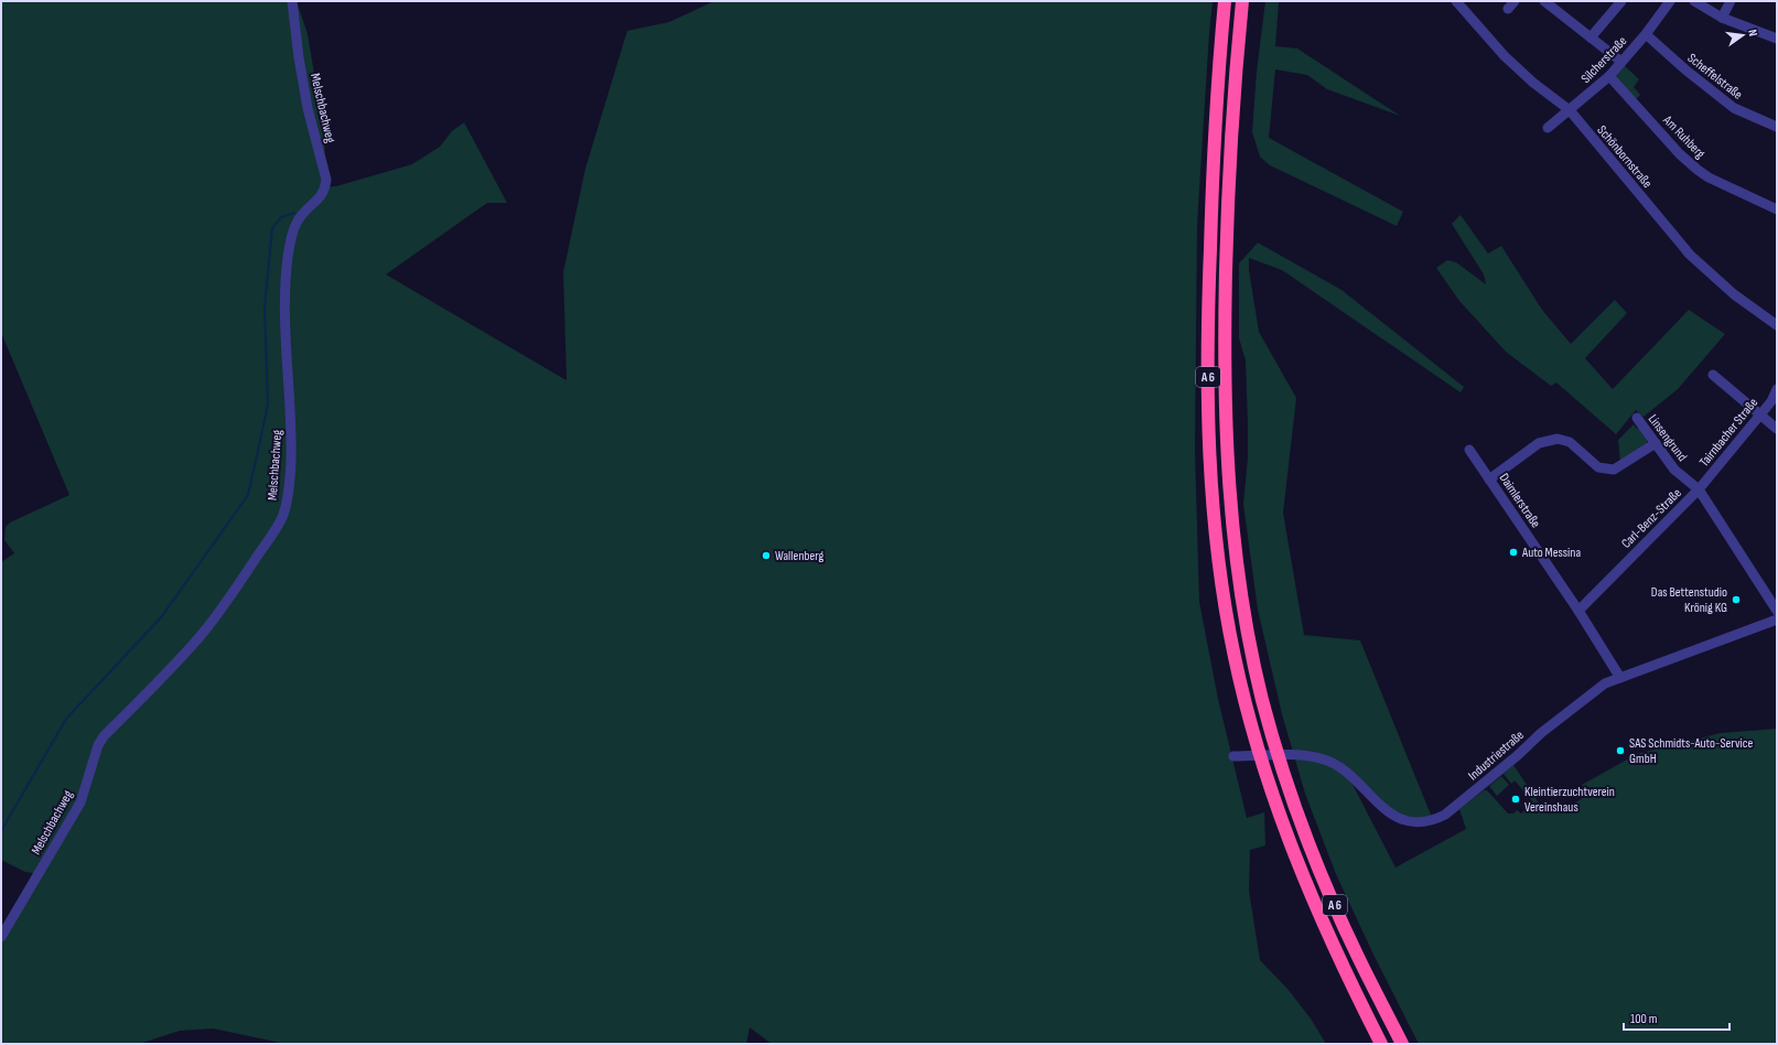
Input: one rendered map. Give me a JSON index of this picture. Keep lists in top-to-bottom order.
{
  "streets": {
    "highway": ["A 6"],
    "street": [
      "Silcherstraße",
      "Scheffelstraße",
      "Melschbachweg",
      "Am Ruhberg",
      "Schönbornstraße",
      "Tairnbacher Straße",
      "Linsengrund",
      "Daimlerstraße",
      "Carl-Benz-Straße",
      "Industriestraße"
    ]
  },
  "crossings": [
    ["Silcherstraße", "Scheffelstraße"],
    ["Silcherstraße", "Am Ruhberg"],
    ["Silcherstraße", "Schönbornstraße"],
    ["Tairnbacher Straße", "Linsengrund"],
    ["Tairnbacher Straße", "Carl-Benz-Straße"],
    ["Linsengrund", "Carl-Benz-Straße"],
    ["Daimlerstraße", "Carl-Benz-Straße"]
  ],
  "places": [
    "Auto Messina",
    "Wallenberg",
    "Das Bettenstudio Krönig KG",
    "SAS Schmidts-Auto-Service GmbH",
    "Kleintierzuchtverein Vereinshaus"
  ],
  "scale_bar": "100 m",
  "north": "right"
}
